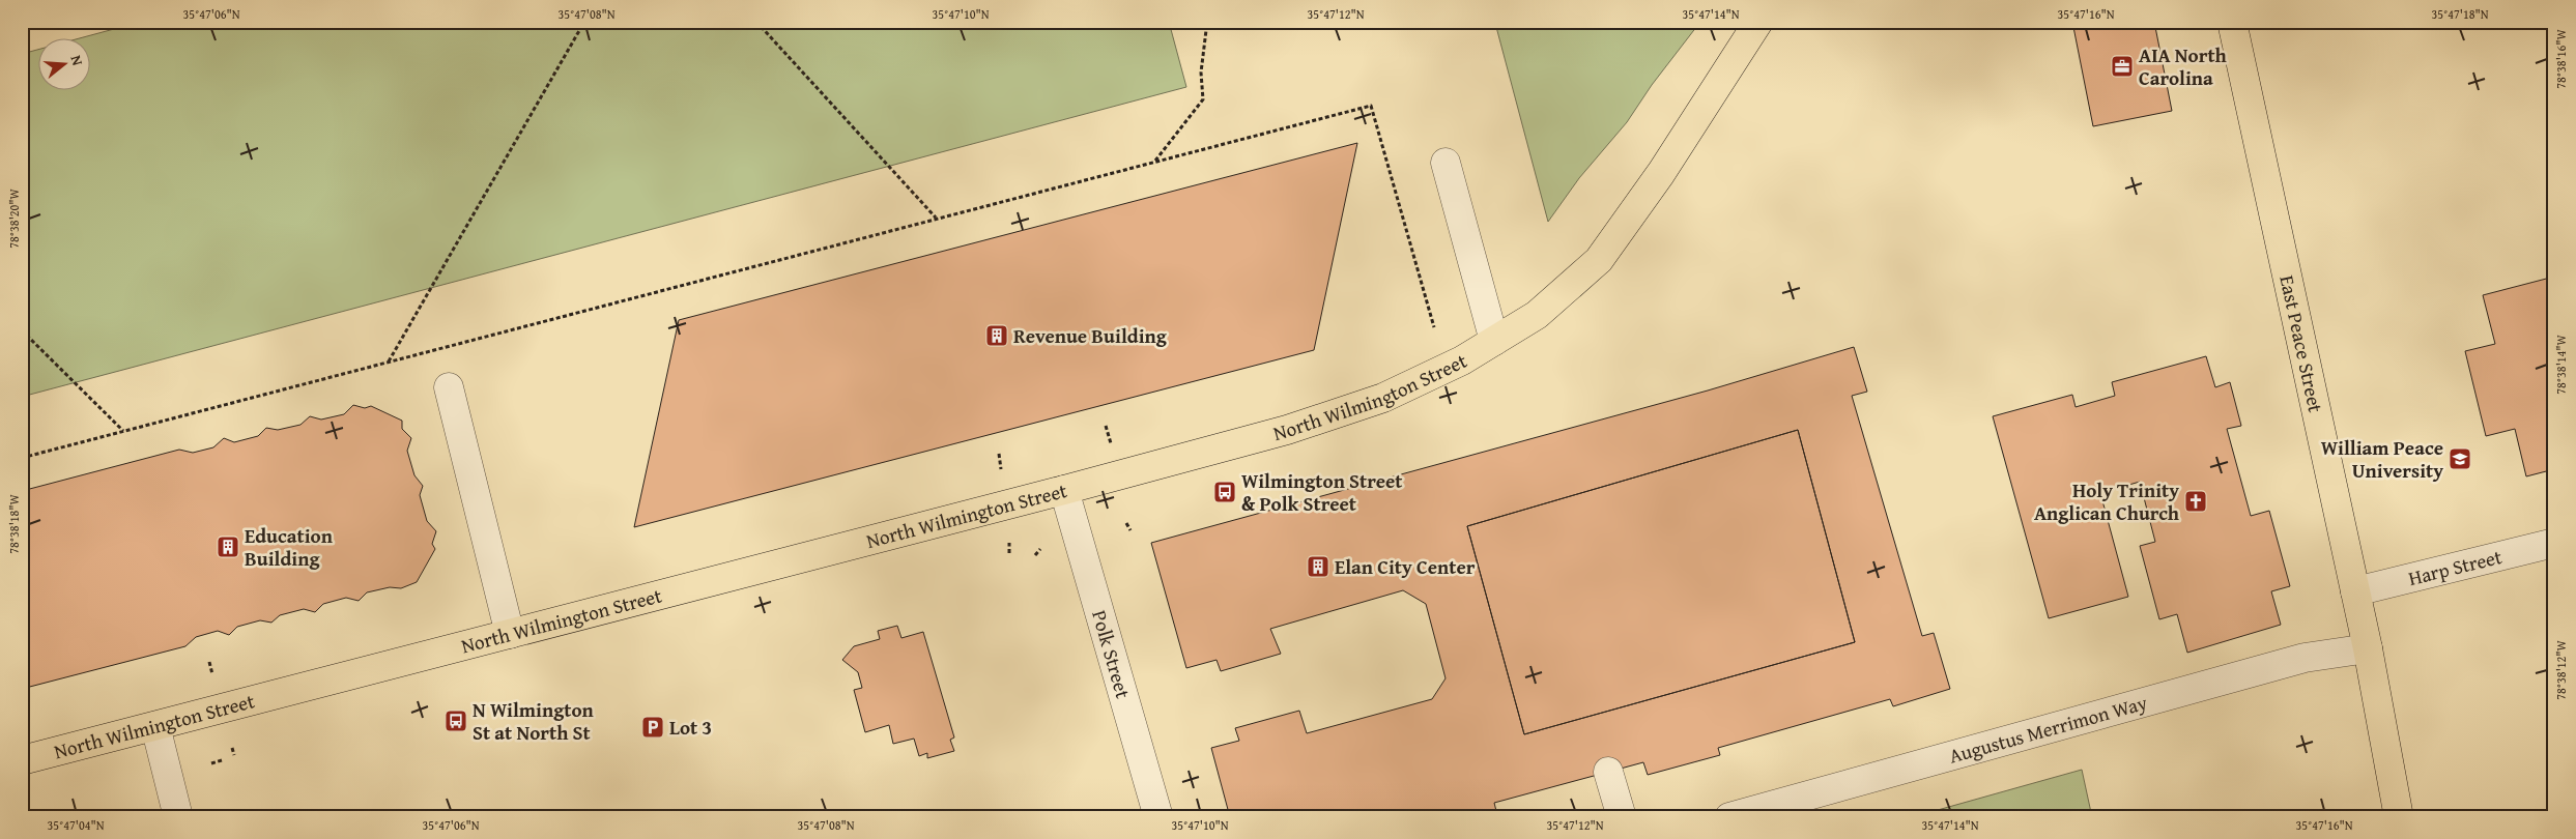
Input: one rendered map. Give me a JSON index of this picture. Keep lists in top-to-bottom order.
{
  "streets": {
    "main road": ["East Peace Street", "North Wilmington Street"],
    "street": ["Harp Street", "Polk Street", "Augustus Merrimon Way"]
  },
  "crossings": [
    ["East Peace Street", "Harp Street"],
    ["East Peace Street", "Augustus Merrimon Way"],
    ["North Wilmington Street", "Polk Street"]
  ],
  "places": {
    "office": ["AIA North Carolina"],
    "building": ["Revenue Building", "Education Building", "Elan City Center"],
    "school or university": ["William Peace University"],
    "bus stop": ["Wilmington Street & Polk Street", "N Wilmington St at North St"],
    "church": ["Holy Trinity Anglican Church"],
    "parking": ["Lot 3"]
  },
  "north": "right",
  "coordinates": [
    "35°47'06\"N",
    "35°47'08\"N",
    "35°47'10\"N",
    "35°47'12\"N",
    "35°47'14\"N",
    "35°47'16\"N",
    "35°47'18\"N",
    "78°38'16\"W",
    "78°38'20\"W",
    "78°38'14\"W",
    "78°38'18\"W",
    "78°38'12\"W",
    "35°47'04\"N"
  ]
}
